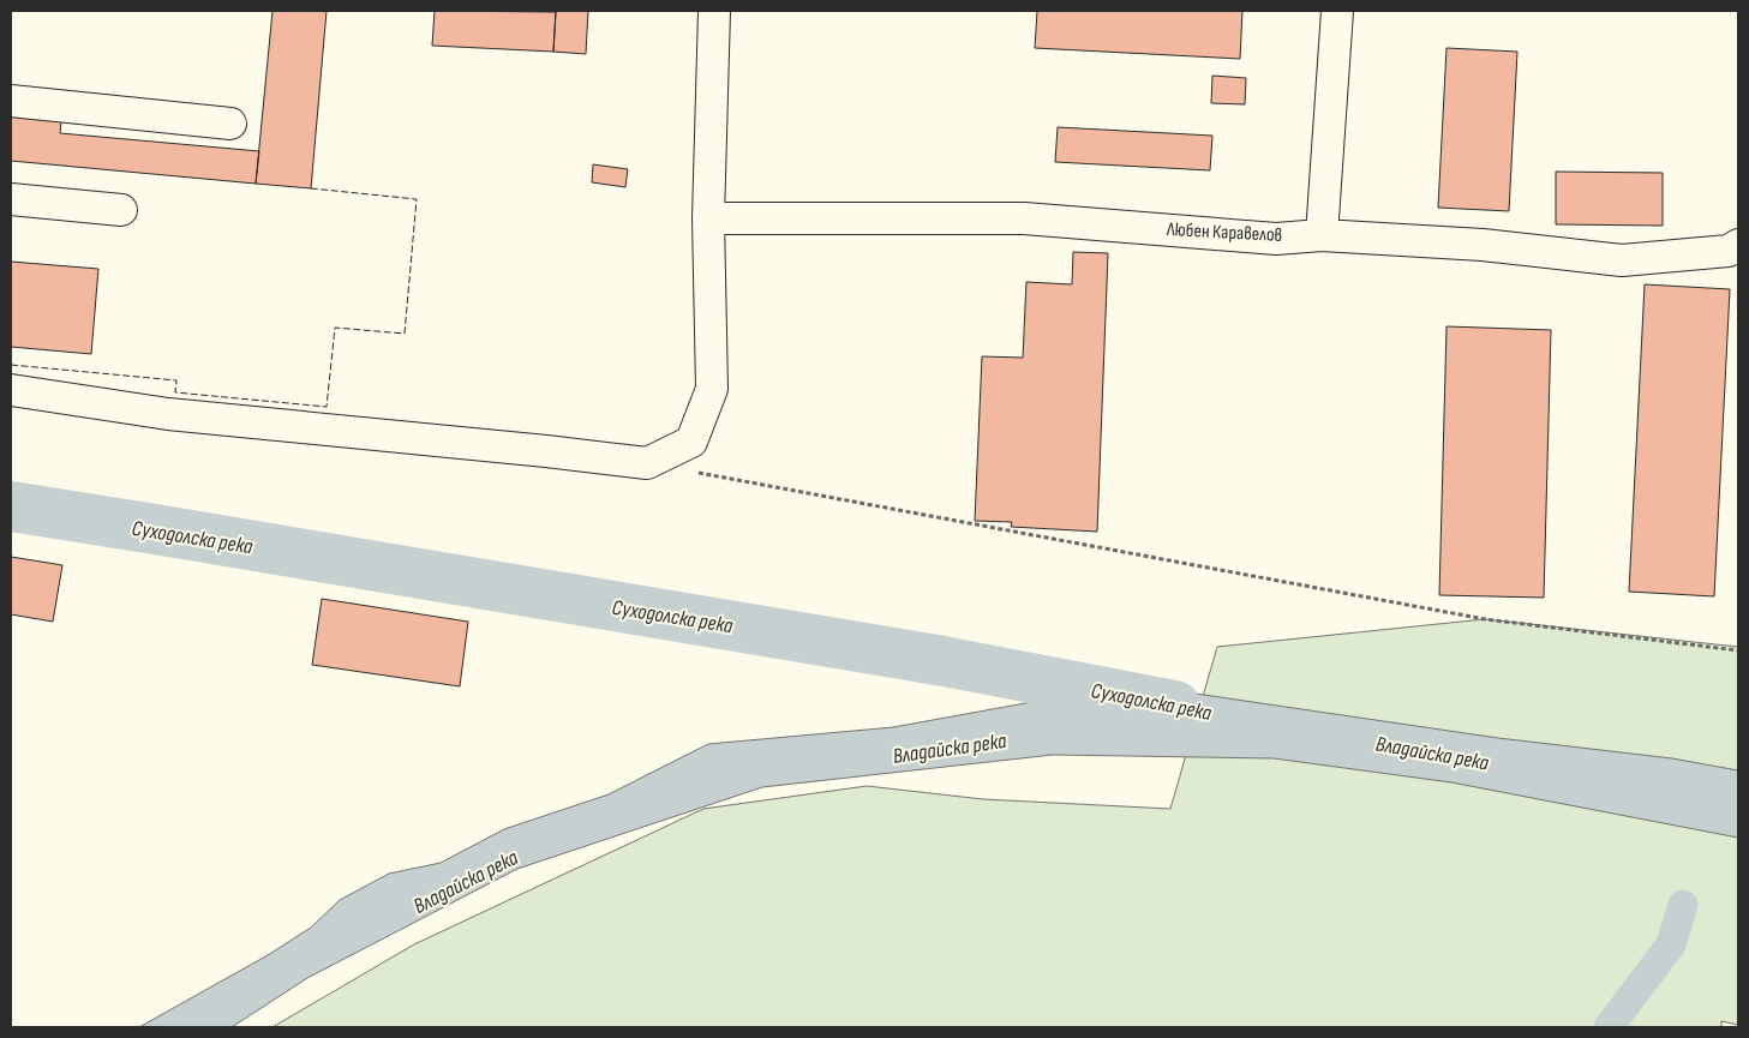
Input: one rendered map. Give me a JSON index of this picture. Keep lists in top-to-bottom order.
{
  "streets": {
    "lane": ["Любен Каравелов"]
  },
  "water": ["Суходолска река", "Владайска река"]
}
